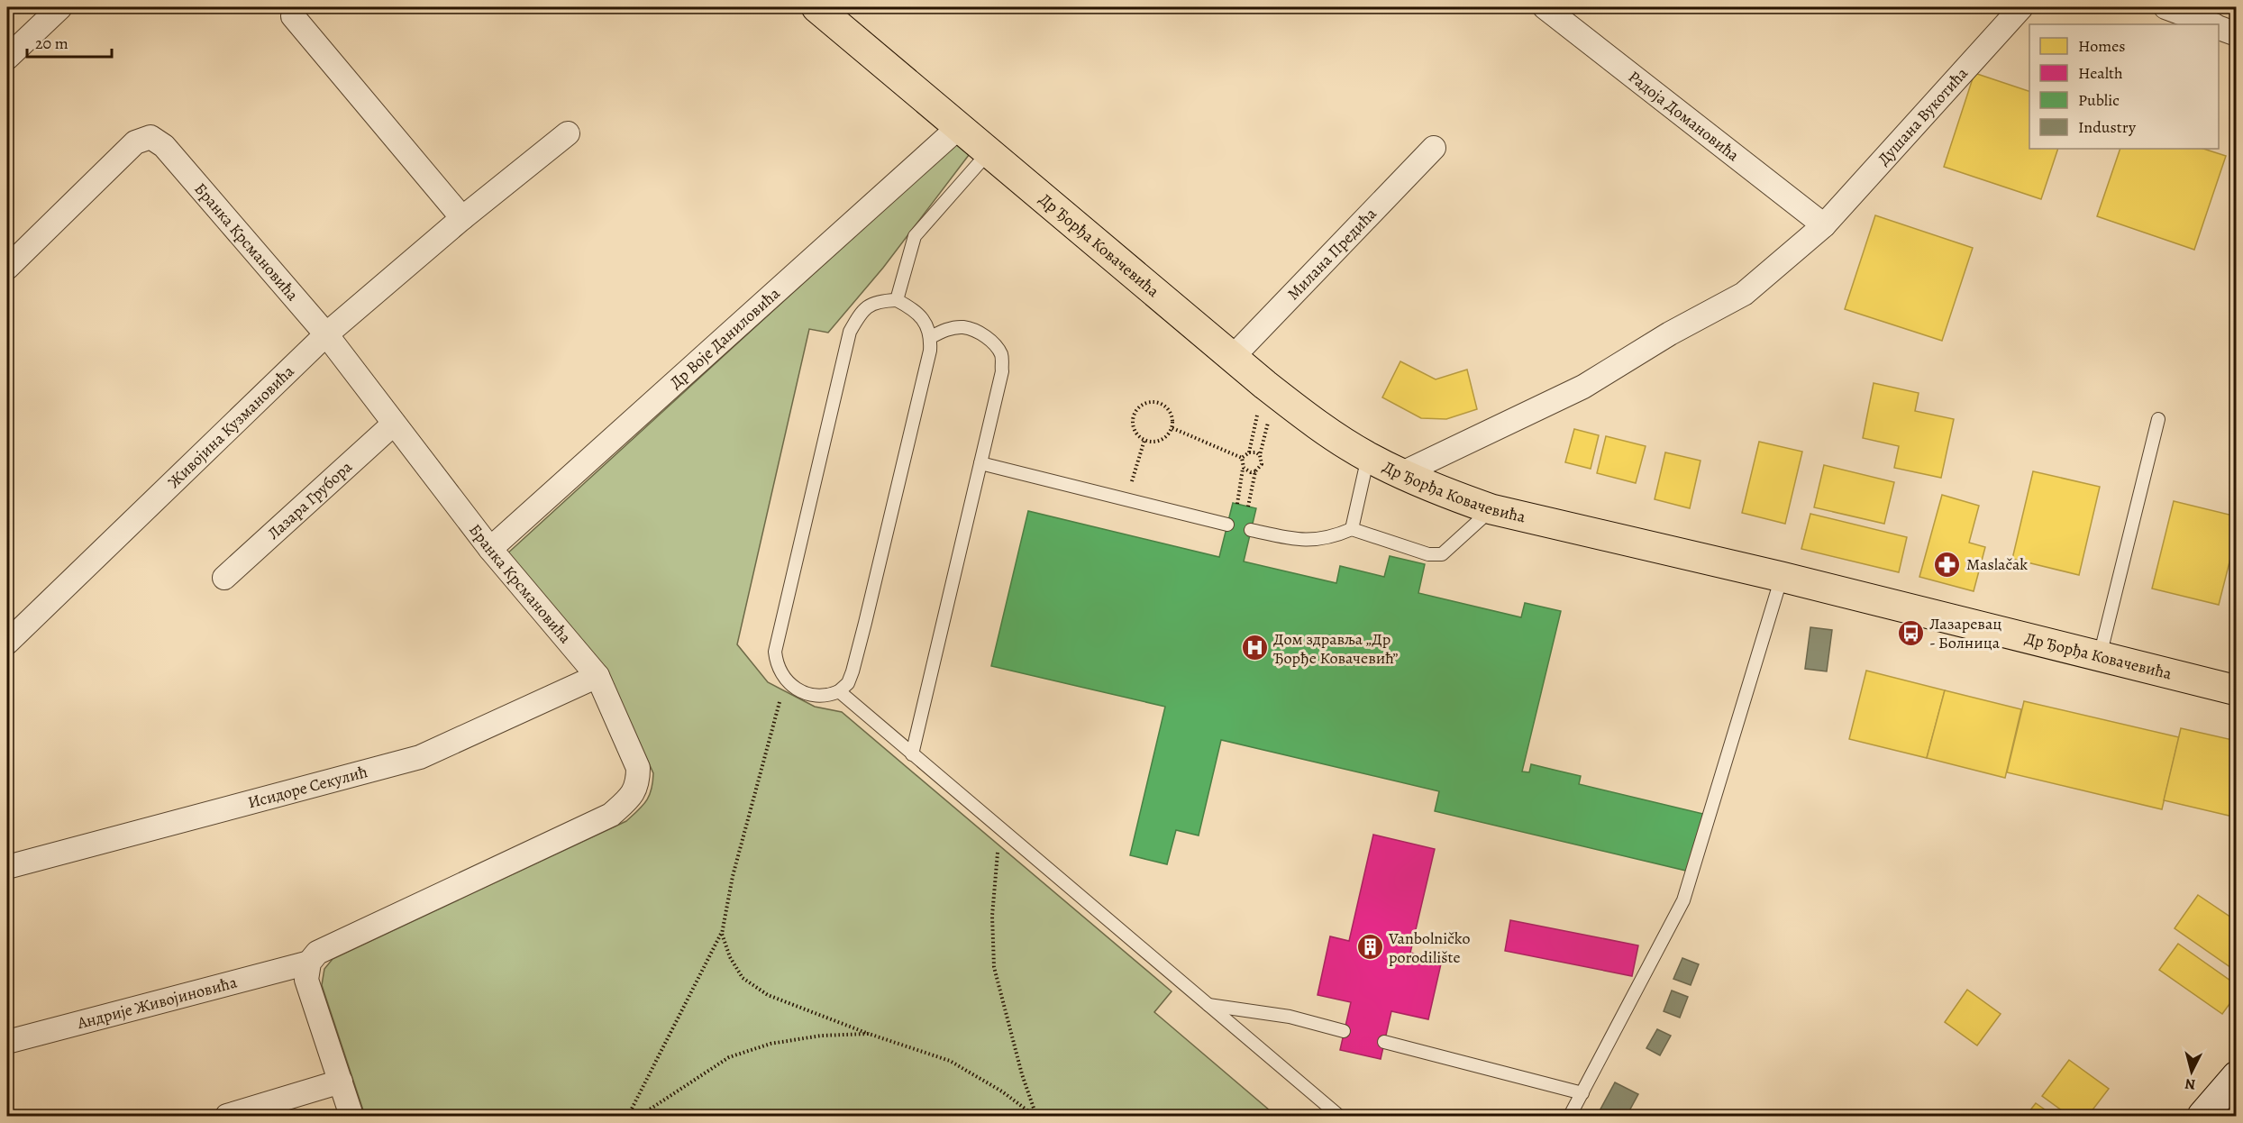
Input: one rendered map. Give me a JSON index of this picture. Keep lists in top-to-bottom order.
{
  "streets": {
    "main road": ["Др Ђорђа Ковачевића"],
    "street": [
      "Радоја Домановића",
      "Душана Вукотића",
      "Бранка Крсмановића",
      "Милана Предића",
      "Др Воје Даниловића",
      "Живојина Кузмановића",
      "Лазара Грубора",
      "Исидоре Секулић",
      "Андрије Живојиновића"
    ]
  },
  "crossings": [
    ["Радоја Домановића", "Душана Вукотића"],
    ["Душана Вукотића", "Др Ђорђа Ковачевића"],
    ["Бранка Крсмановића", "Др Воје Даниловића"],
    ["Бранка Крсмановића", "Живојина Кузмановића"],
    ["Бранка Крсмановића", "Лазара Грубора"],
    ["Бранка Крсмановића", "Исидоре Секулић"],
    ["Бранка Крсмановића", "Андрије Живојиновића"],
    ["Др Ђорђа Ковачевића", "Милана Предића"],
    ["Др Ђорђа Ковачевића", "Др Воје Даниловића"]
  ],
  "places": {
    "pharmacy": ["Maslačak"],
    "bus stop": ["Лазаревац - Болница"],
    "hospital": ["Дом здравља „Др Ђорђе Ковачевић”"],
    "building": ["Vanbolničko porodilište"]
  },
  "legend": [
    "Homes",
    "Health",
    "Public",
    "Industry"
  ],
  "scale_bar": "20 m",
  "north": "bottom"
}
